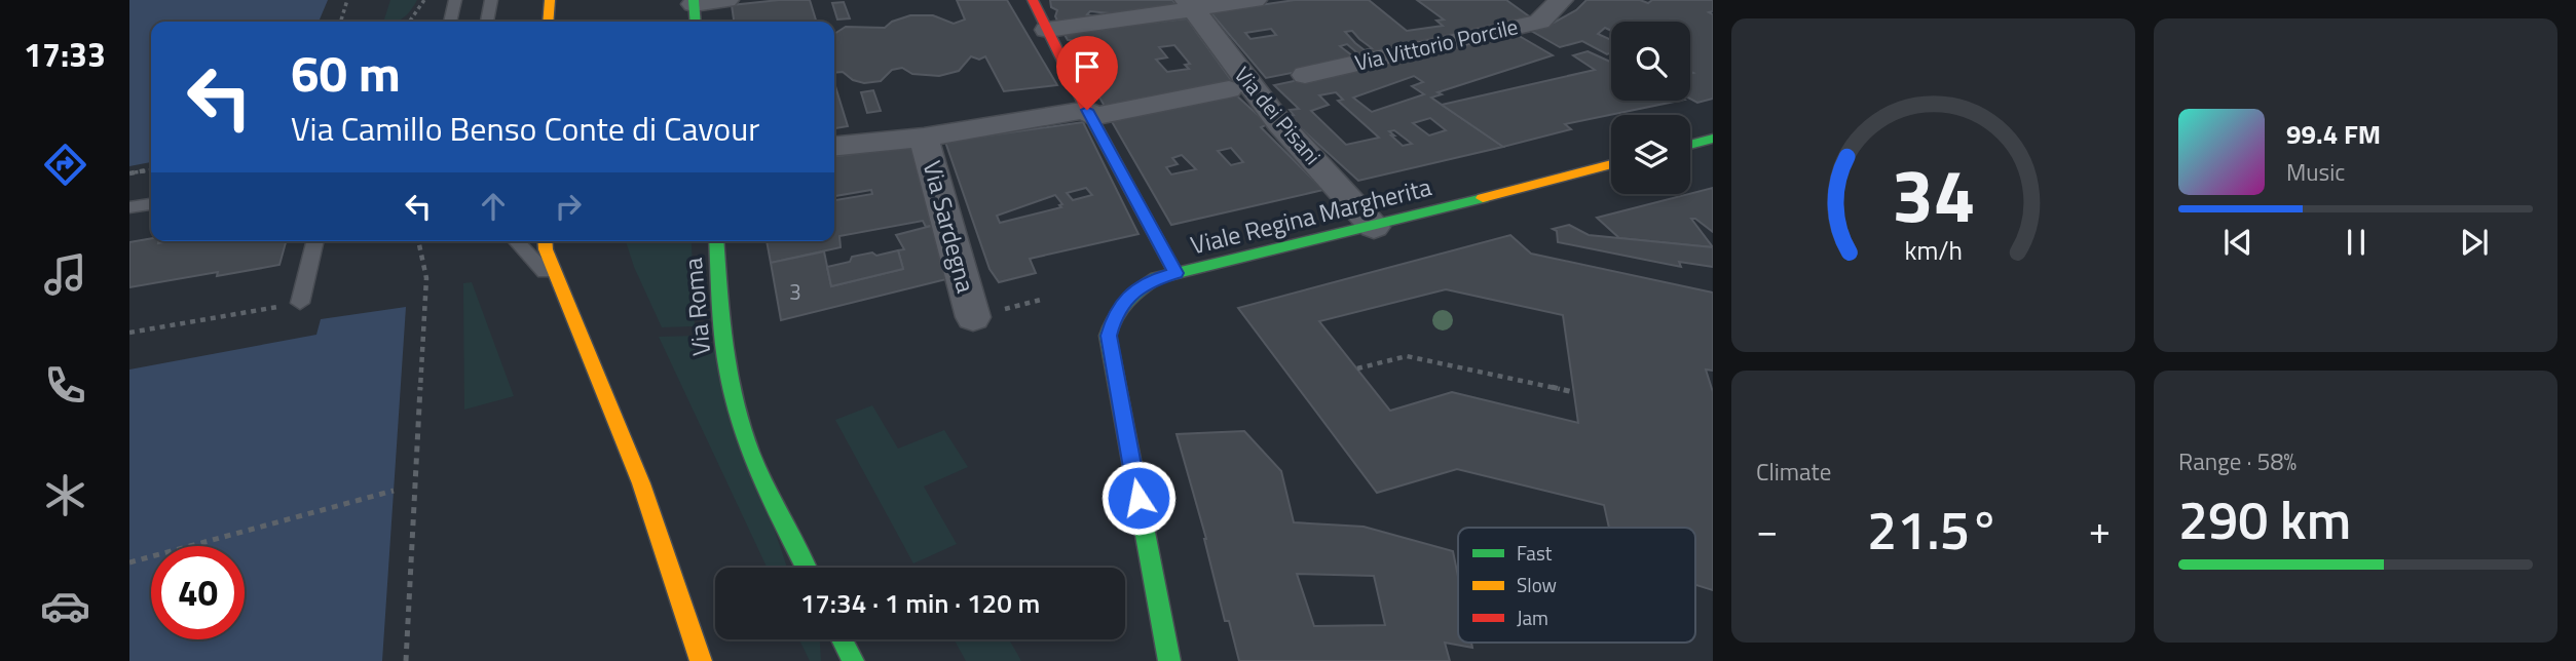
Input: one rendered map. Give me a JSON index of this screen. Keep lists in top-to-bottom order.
{
  "streets": {
    "street": [
      "Via Vittorio Porcile",
      "Via dei Pisani",
      "Viale Regina Margherita",
      "Via Sardegna",
      "Via Roma"
    ]
  },
  "crossings": [
    ["Via dei Pisani", "Viale Regina Margherita"]
  ],
  "house_numbers": ["3"],
  "legend": ["Fast", "Slow", "Jam"],
  "page": {
    "tabs": "17:33",
    "turn": ["60 m", "Via Camillo Benso Conte di Cavour"],
    "song": ["99.4 FM", "Music"],
    "tile": [
      "Climate",
      ["Range · 58%", "290 km"]
    ],
    "heat": ["−", "21.5°", "+"],
    "limit": "40",
    "trip": "17:34 · 1 min · 120 m",
    "gauge": ["34", "km/h"]
  }
}
